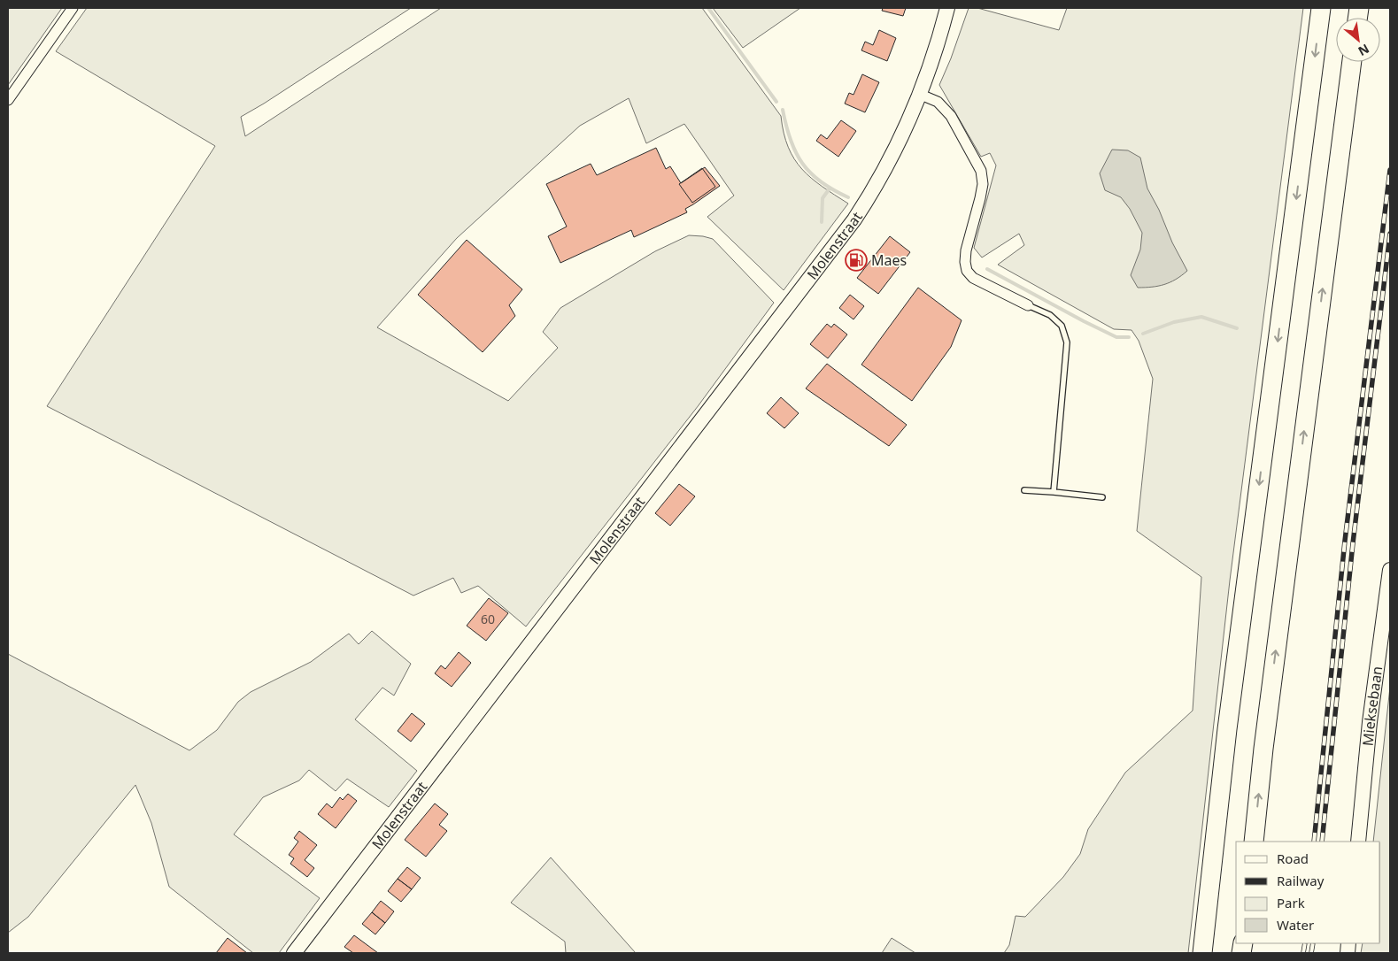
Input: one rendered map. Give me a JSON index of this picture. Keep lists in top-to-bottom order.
{
  "streets": {
    "main road": ["Molenstraat", "Mieksebaan"]
  },
  "places": {
    "fuel station": ["Maes"]
  },
  "house_numbers": ["60"],
  "legend": [
    "Road",
    "Railway",
    "Park",
    "Water"
  ],
  "north": "bottom right"
}
